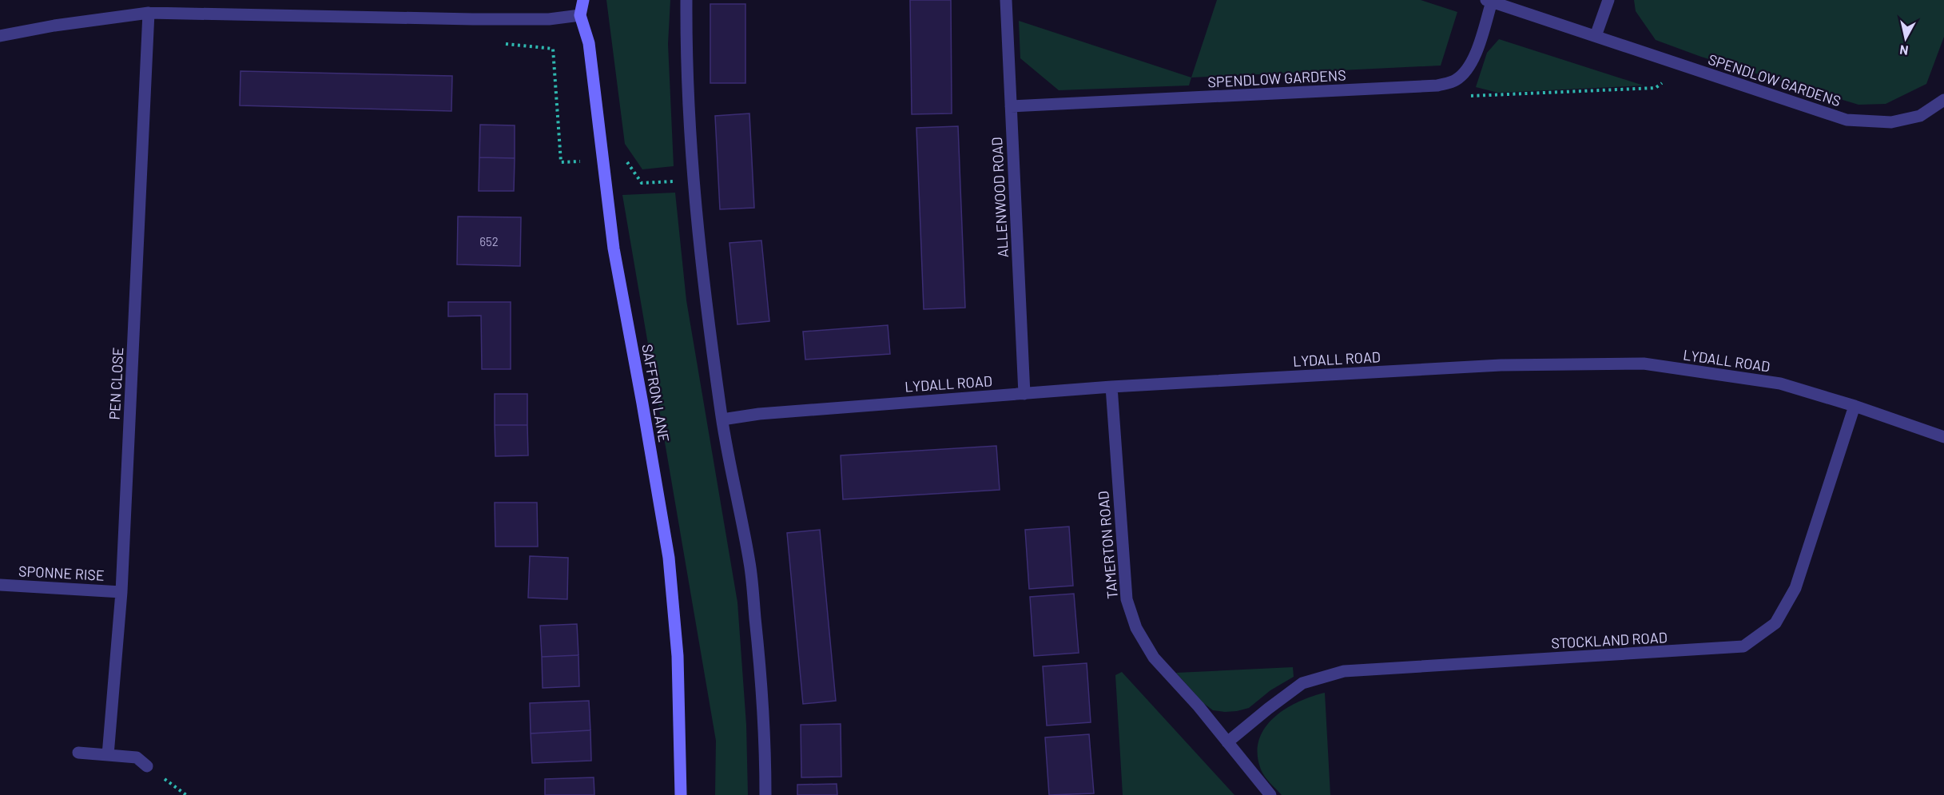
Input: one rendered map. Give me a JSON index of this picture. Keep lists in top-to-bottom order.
{
  "streets": {
    "main road": ["SAFFRON LANE"],
    "street": [
      "SPENDLOW GARDENS",
      "ALLENWOOD ROAD",
      "LYDALL ROAD",
      "PEN CLOSE",
      "TAMERTON ROAD",
      "SPONNE RISE",
      "STOCKLAND ROAD"
    ]
  },
  "crossings": [
    ["SPENDLOW GARDENS", "ALLENWOOD ROAD"],
    ["ALLENWOOD ROAD", "LYDALL ROAD"],
    ["LYDALL ROAD", "TAMERTON ROAD"],
    ["LYDALL ROAD", "STOCKLAND ROAD"],
    ["PEN CLOSE", "SPONNE RISE"],
    ["TAMERTON ROAD", "STOCKLAND ROAD"]
  ],
  "house_numbers": ["652"],
  "north": "bottom"
}
